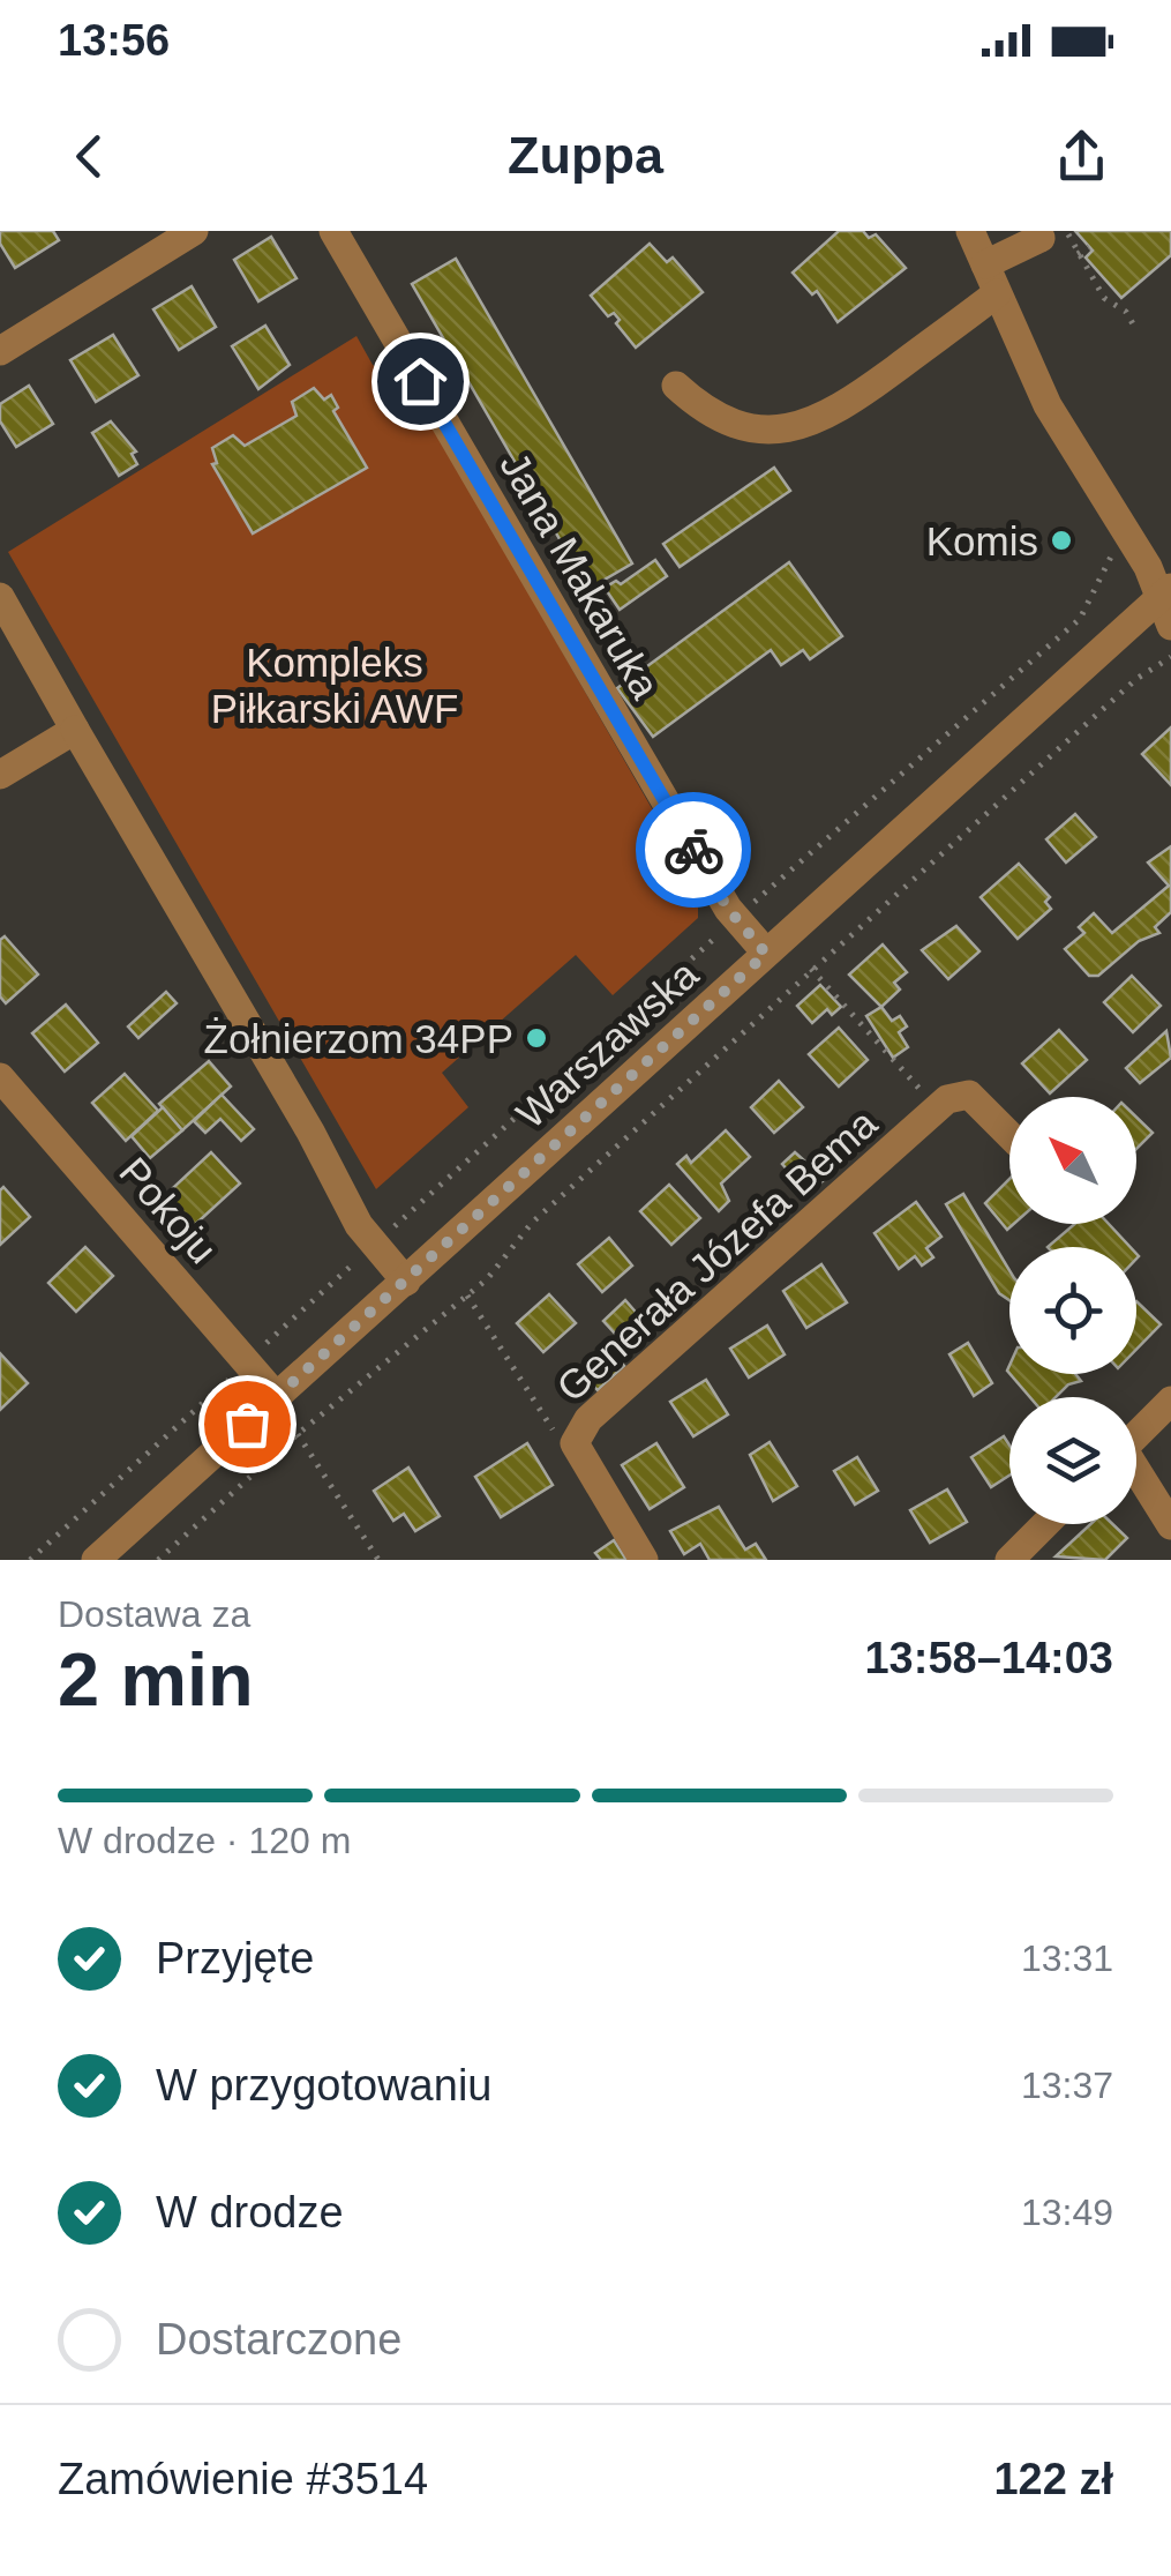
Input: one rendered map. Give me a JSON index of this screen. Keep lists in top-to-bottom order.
{
  "streets": {
    "street": [
      "Jana Makaruka",
      "Warszawska",
      "Pokoju",
      "Generała Józefa Bema"
    ]
  },
  "crossings": [
    ["Jana Makaruka", "Warszawska"],
    ["Warszawska", "Pokoju"]
  ],
  "parks": ["Kompleks Piłkarski AWF"],
  "places": ["Komis", "Żołnierzom 34PP"],
  "north": "top left",
  "page": {
    "status": "13:56",
    "header": "Zuppa",
    "heading": ["2 min", "Dostawa za", "13:58–14:03"],
    "panel": ["Zamówienie #3514", "122 zł"],
    "bar": "W drodze · 120 m",
    "list": [
      ["Przyjęte", "13:31"],
      ["W przygotowaniu", "13:37"],
      ["W drodze", "13:49"],
      "Dostarczone"
    ]
  }
}
